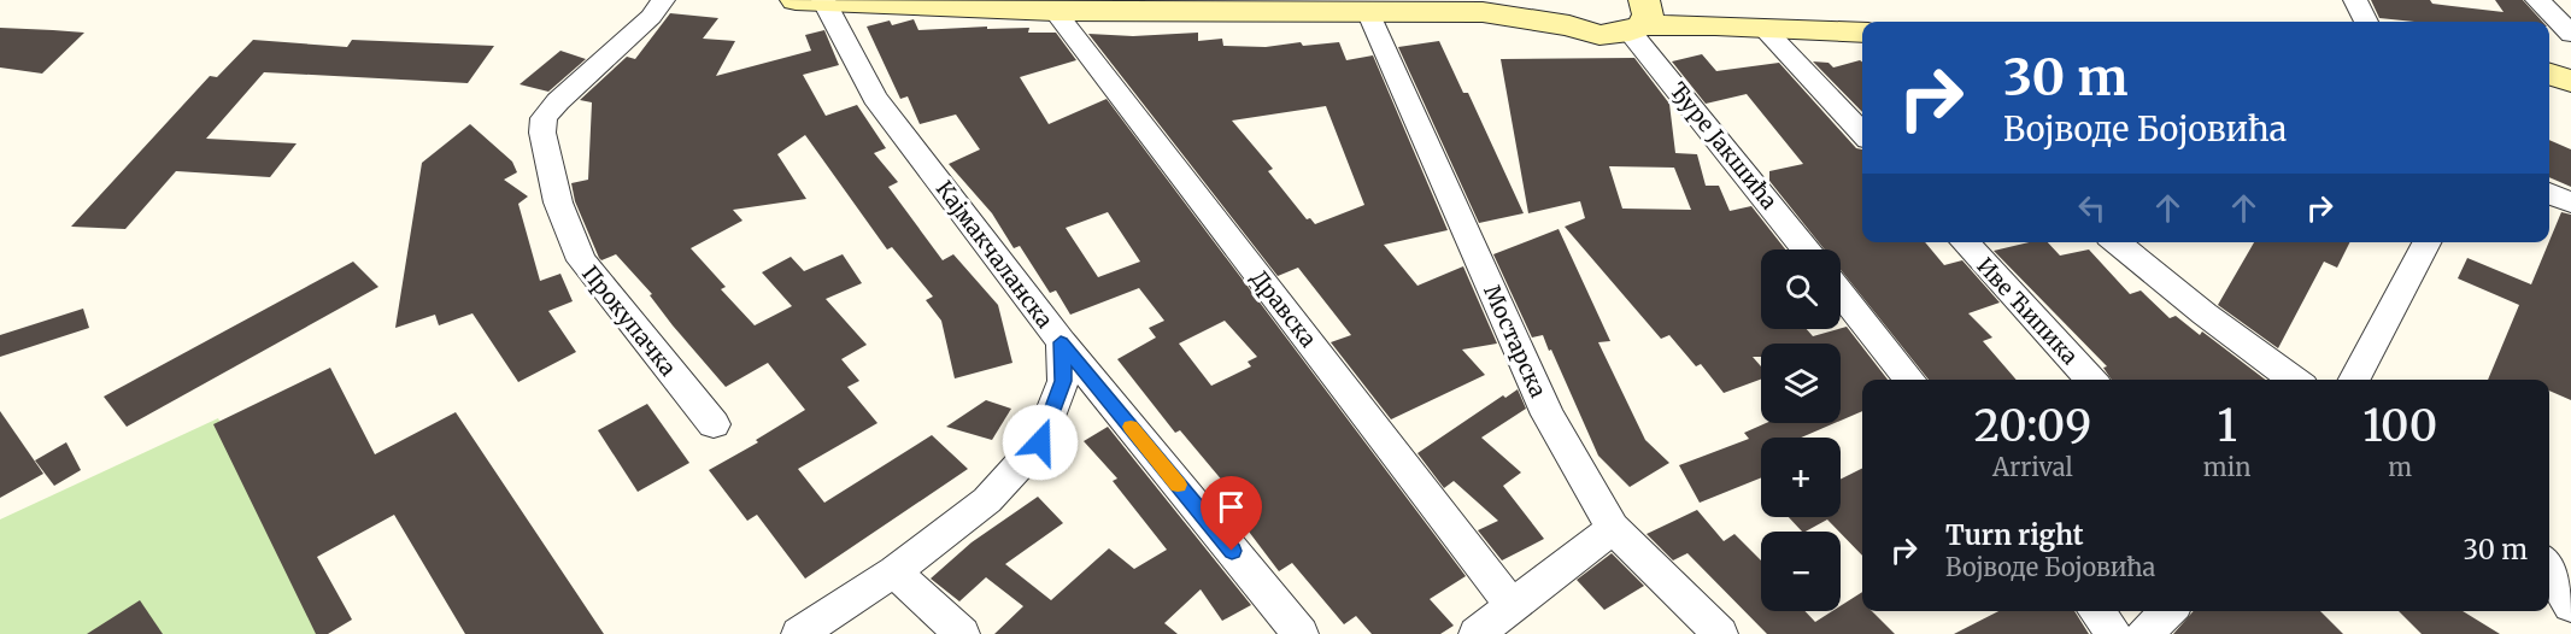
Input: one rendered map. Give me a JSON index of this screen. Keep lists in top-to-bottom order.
{
  "streets": {
    "street": [
      "Ђуре Јакшића",
      "Кајмакчаланска",
      "Дравска",
      "Иве Ћипика",
      "Прокупачка",
      "Мостарска"
    ]
  },
  "page": {
    "turn": ["30 m", "Војводе Бојовића"],
    "map_buttons": ["+", "−"],
    "eta": [
      "20:09",
      "Arrival",
      "1",
      "min",
      "100",
      "m"
    ],
    "list": [
      {
        "name": "Turn right",
        "note": "Војводе Бојовића",
        "value": "30 m"
      }
    ]
  }
}
